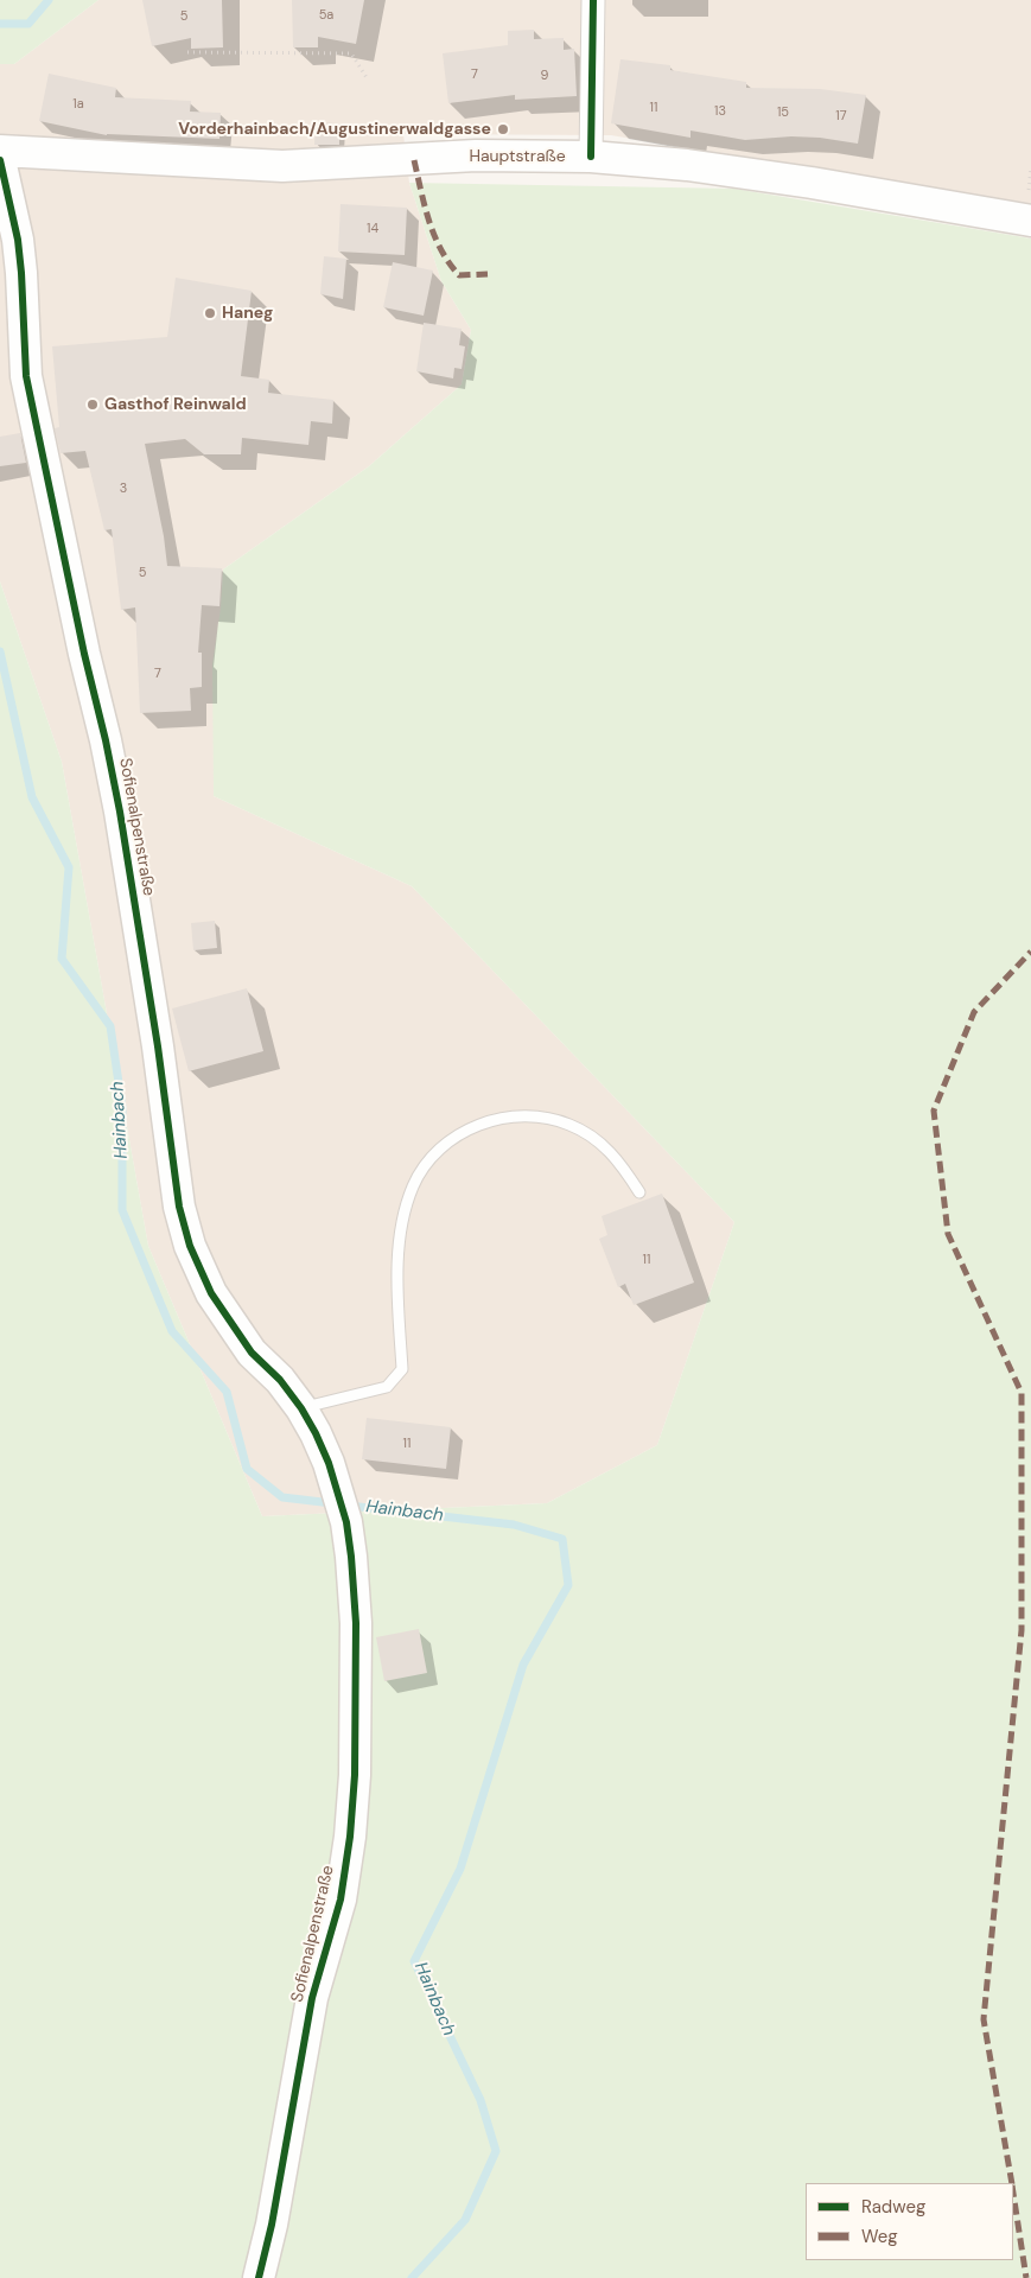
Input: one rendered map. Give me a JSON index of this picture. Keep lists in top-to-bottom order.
{
  "streets": {
    "street": ["Hauptstraße", "Sofienalpenstraße"]
  },
  "water": ["Hainbach"],
  "places": ["Vorderhainbach/Augustinerwaldgasse", "Haneg", "Gasthof Reinwald"],
  "house_numbers": [
    "5a",
    "5",
    "7",
    "9",
    "1a",
    "11",
    "13",
    "15",
    "17",
    "14",
    "3",
    "5",
    "7",
    "11",
    "11"
  ],
  "legend": ["Radweg", "Weg"]
}
